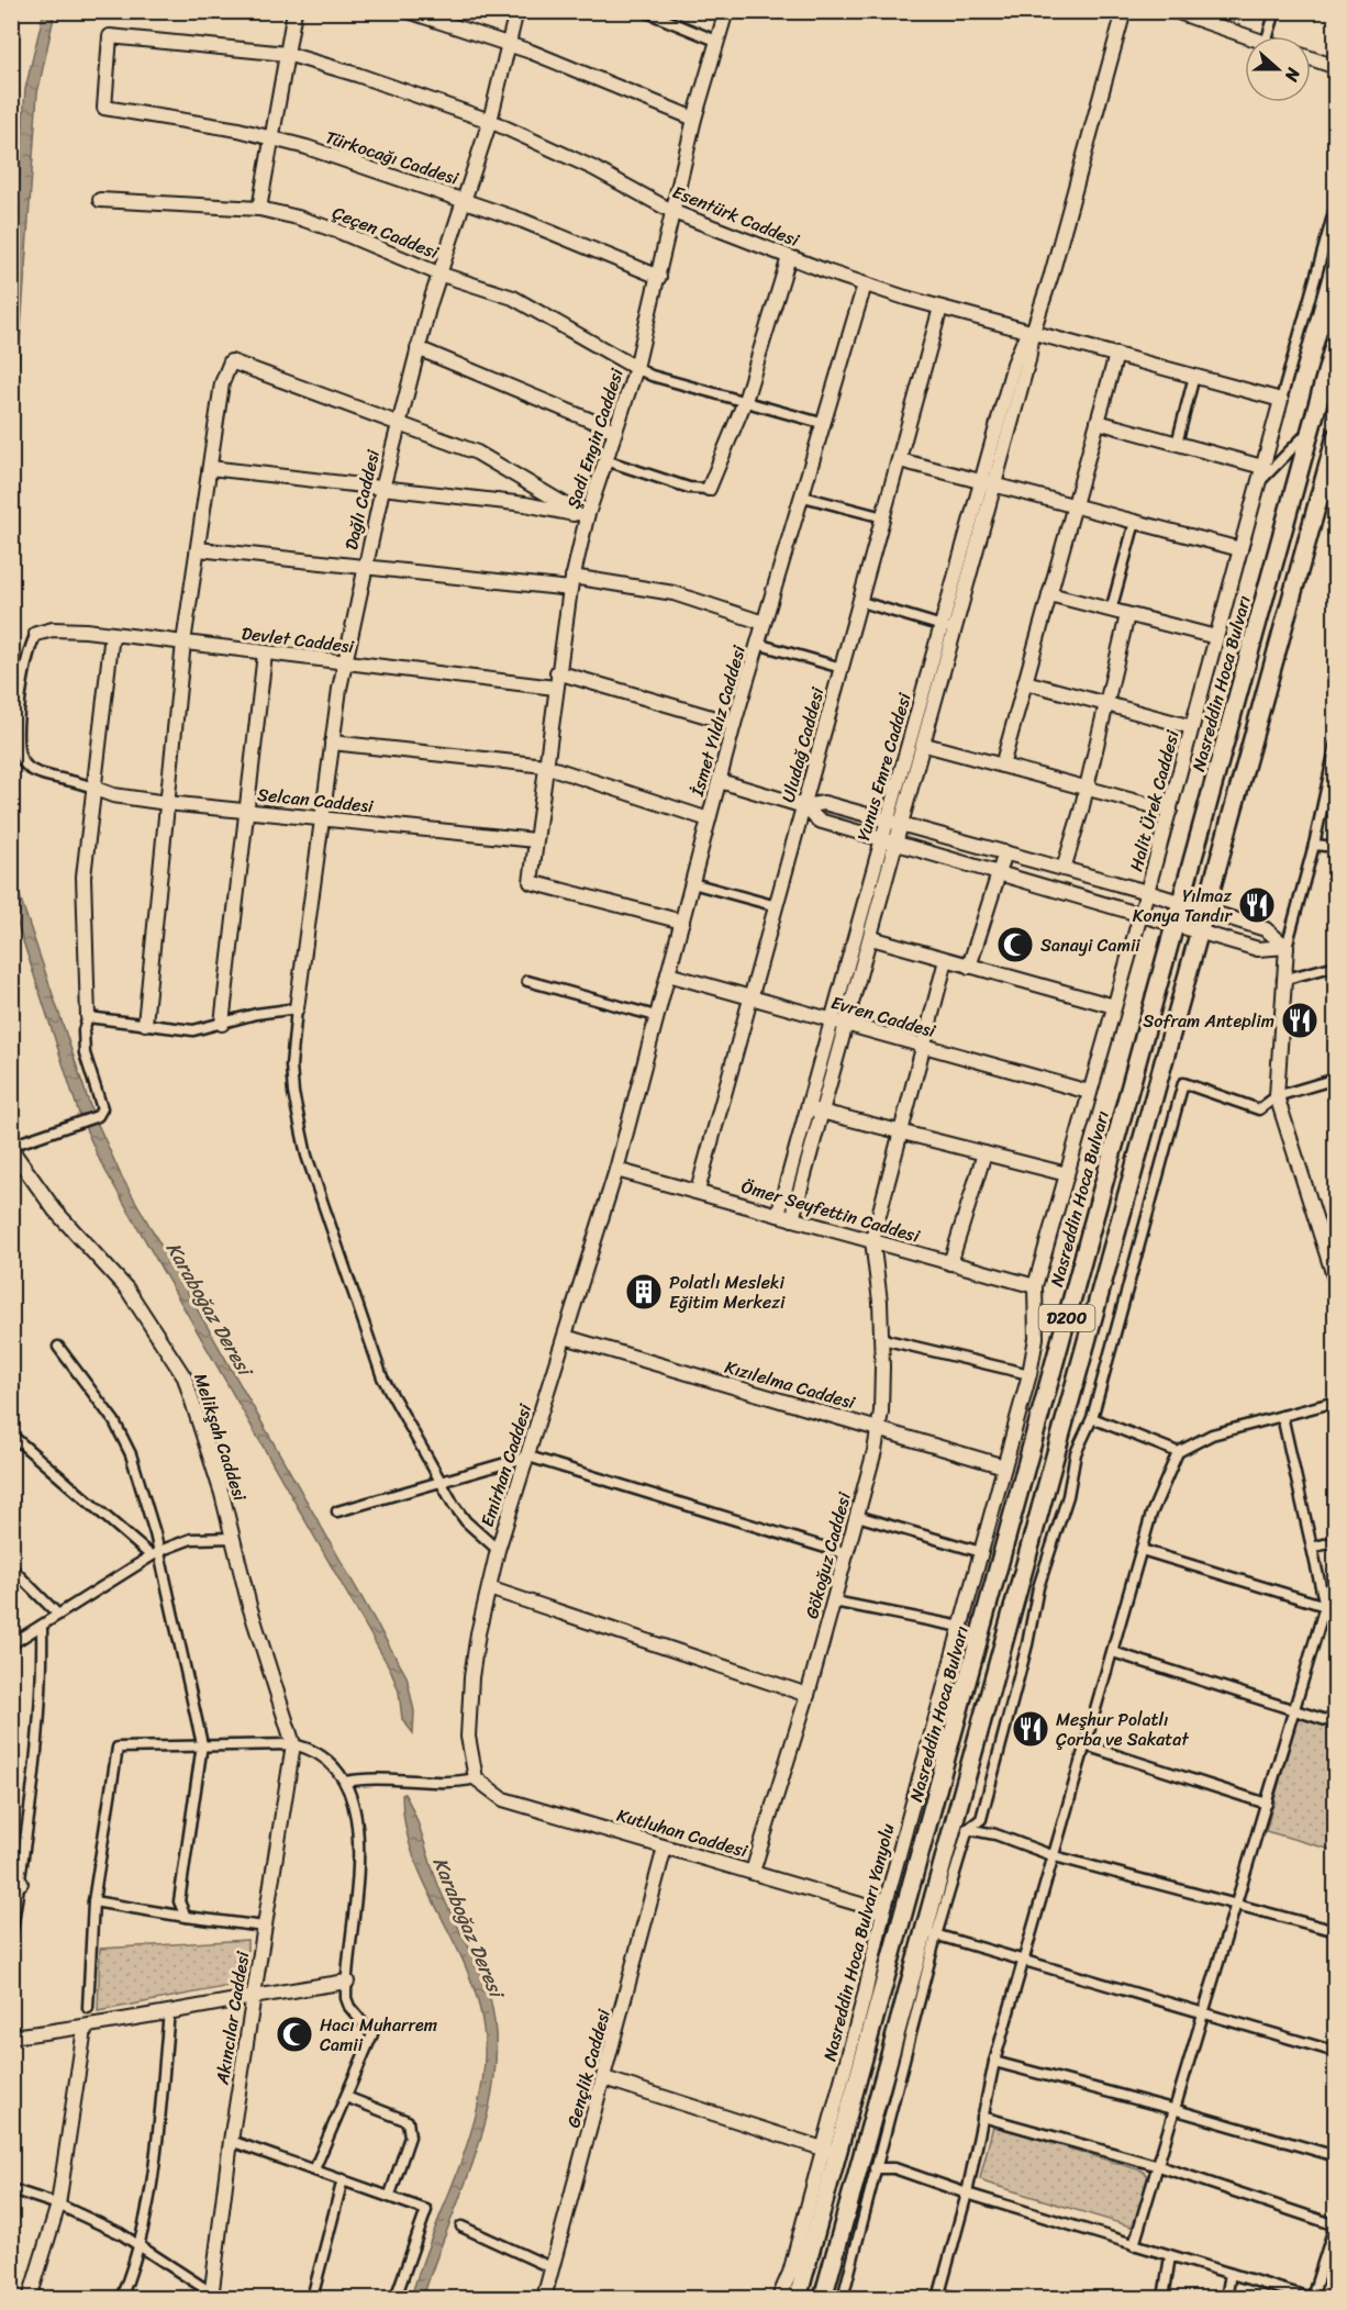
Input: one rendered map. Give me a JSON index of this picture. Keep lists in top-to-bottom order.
{
  "streets": {
    "highway": ["Nasreddin Hoca Bulvarı", "D200"],
    "street": [
      "Türkocağı Caddesi",
      "Esentürk Caddesi",
      "Çeçen Caddesi",
      "Şadi Engin Caddesi",
      "Dağlı Caddesi",
      "Devlet Caddesi",
      "İsmet Yıldız Caddesi",
      "Uludağ Caddesi",
      "Yunus Emre Caddesi",
      "Selcan Caddesi",
      "Halit Ürek Caddesi",
      "Evren Caddesi",
      "Ömer Seyfettin Caddesi",
      "Kızılelma Caddesi",
      "Melikşah Caddesi",
      "Emirhan Caddesi",
      "Gökoğuz Caddesi",
      "Kutluhan Caddesi",
      "Nasreddin Hoca Bulvarı Yanyolu",
      "Akıncılar Caddesi",
      "Gençlik Caddesi"
    ]
  },
  "crossings": [
    ["Türkocağı Caddesi", "Esentürk Caddesi"],
    ["Türkocağı Caddesi", "Şadi Engin Caddesi"],
    ["Türkocağı Caddesi", "Dağlı Caddesi"],
    ["Esentürk Caddesi", "Şadi Engin Caddesi"],
    ["Esentürk Caddesi", "Dağlı Caddesi"],
    ["Esentürk Caddesi", "İsmet Yıldız Caddesi"],
    ["Esentürk Caddesi", "Uludağ Caddesi"],
    ["Esentürk Caddesi", "Yunus Emre Caddesi"],
    ["Esentürk Caddesi", "Halit Ürek Caddesi"],
    ["Çeçen Caddesi", "Şadi Engin Caddesi"],
    ["Çeçen Caddesi", "Dağlı Caddesi"],
    ["Şadi Engin Caddesi", "Devlet Caddesi"],
    ["Şadi Engin Caddesi", "İsmet Yıldız Caddesi"],
    ["Şadi Engin Caddesi", "Selcan Caddesi"],
    ["Dağlı Caddesi", "Devlet Caddesi"],
    ["Dağlı Caddesi", "Selcan Caddesi"],
    ["Nasreddin Hoca Bulvarı", "Nasreddin Hoca Bulvarı Yanyolu"],
    ["İsmet Yıldız Caddesi", "Evren Caddesi"],
    ["İsmet Yıldız Caddesi", "Ömer Seyfettin Caddesi"],
    ["İsmet Yıldız Caddesi", "Emirhan Caddesi"],
    ["Uludağ Caddesi", "Evren Caddesi"],
    ["Uludağ Caddesi", "Ömer Seyfettin Caddesi"],
    ["Yunus Emre Caddesi", "Evren Caddesi"],
    ["Yunus Emre Caddesi", "Ömer Seyfettin Caddesi"],
    ["Halit Ürek Caddesi", "Evren Caddesi"],
    ["Halit Ürek Caddesi", "Ömer Seyfettin Caddesi"],
    ["Halit Ürek Caddesi", "Nasreddin Hoca Bulvarı Yanyolu"],
    ["Ömer Seyfettin Caddesi", "Emirhan Caddesi"],
    ["Ömer Seyfettin Caddesi", "Gökoğuz Caddesi"],
    ["Ömer Seyfettin Caddesi", "Nasreddin Hoca Bulvarı Yanyolu"],
    ["Kızılelma Caddesi", "Emirhan Caddesi"],
    ["Kızılelma Caddesi", "Gökoğuz Caddesi"],
    ["Kızılelma Caddesi", "Nasreddin Hoca Bulvarı Yanyolu"],
    ["Melikşah Caddesi", "Akıncılar Caddesi"],
    ["Emirhan Caddesi", "Kutluhan Caddesi"],
    ["Gökoğuz Caddesi", "Kutluhan Caddesi"],
    ["Kutluhan Caddesi", "Nasreddin Hoca Bulvarı Yanyolu"],
    ["Kutluhan Caddesi", "Gençlik Caddesi"]
  ],
  "water": ["Karaboğaz Deresi"],
  "places": {
    "restaurant": ["Yılmaz Konya Tandır", "Sofram Anteplim", "Meşhur Polatlı Çorba ve Sakatat"],
    "mosque": ["Sanayi Camii", "Hacı Muharrem Camii"],
    "building": ["Polatlı Mesleki Eğitim Merkezi"]
  },
  "north": "right"
}
